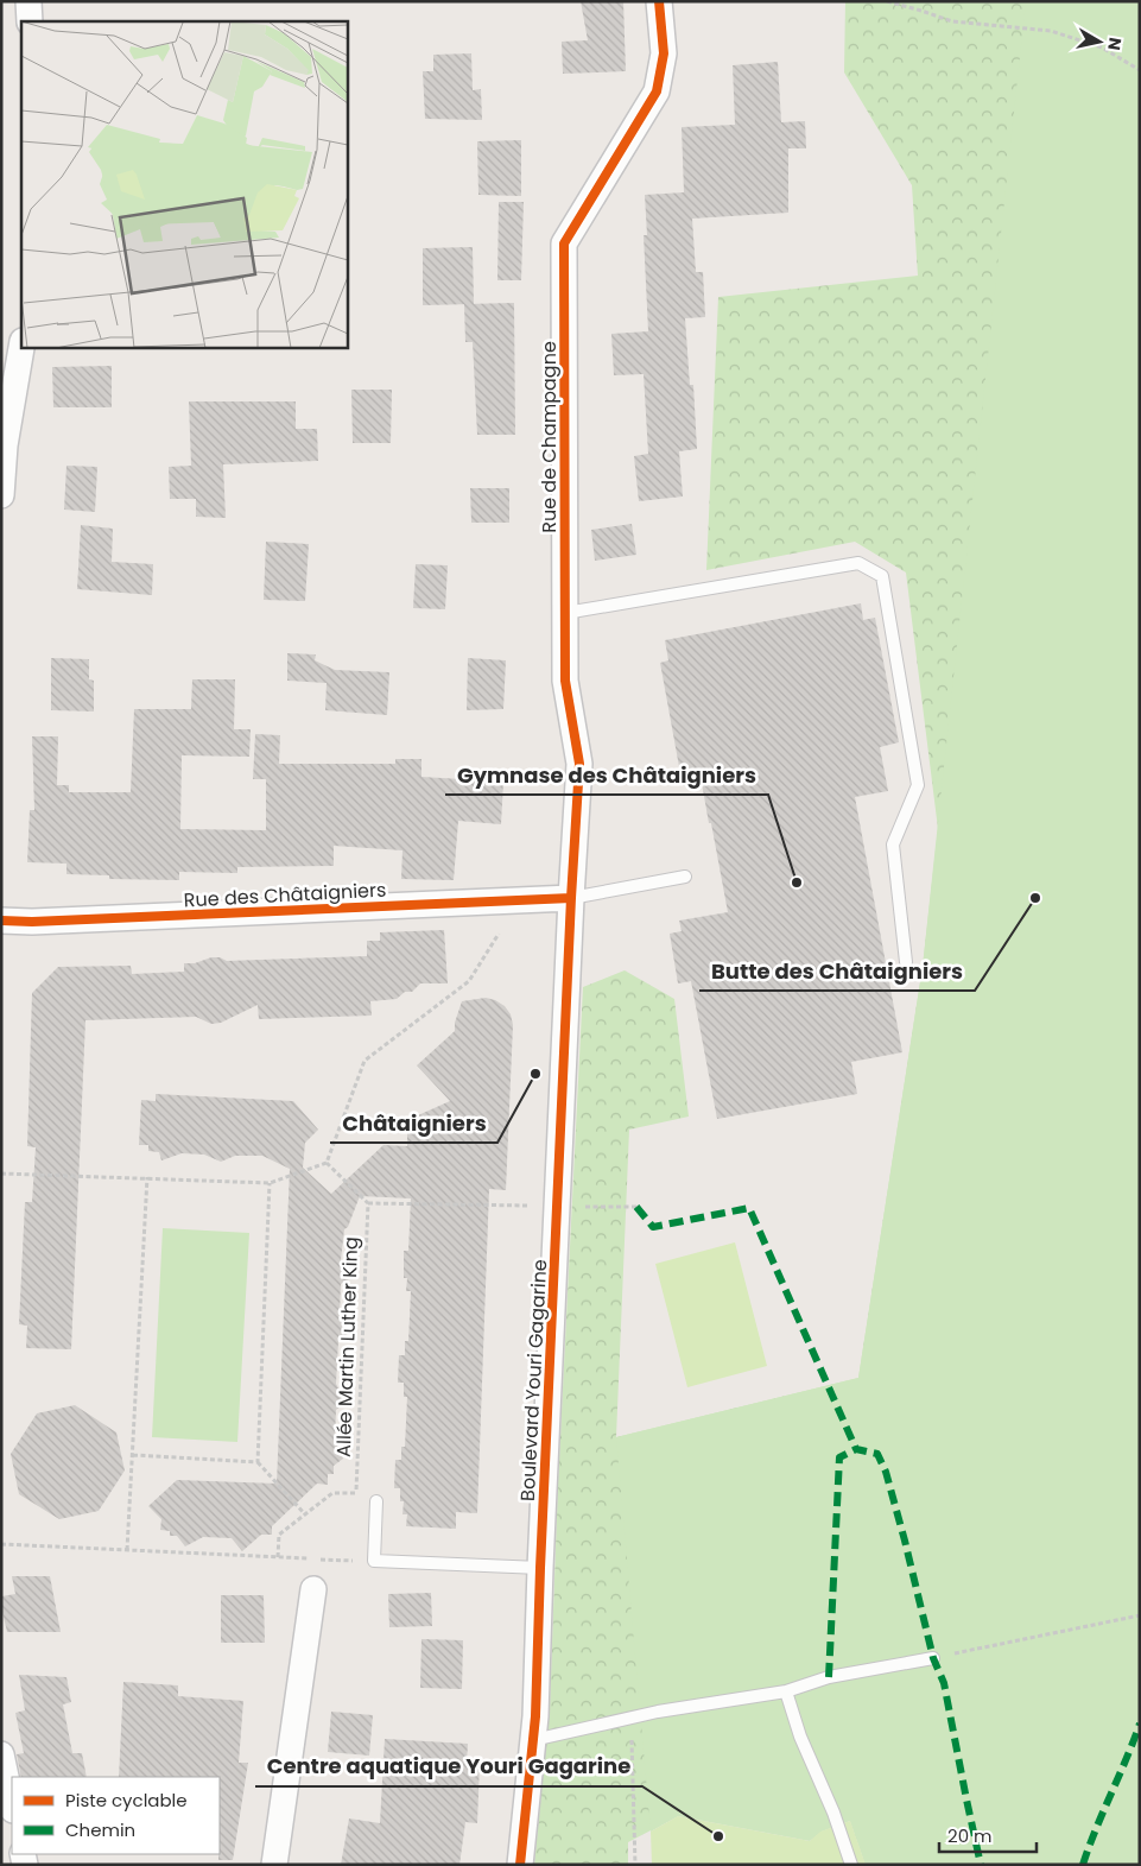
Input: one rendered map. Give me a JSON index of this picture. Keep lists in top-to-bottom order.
{
  "streets": {
    "street": ["Rue de Champagne", "Rue des Châtaigniers", "Boulevard Youri Gagarine"],
    "path": ["Allée Martin Luther King"]
  },
  "crossings": [
    ["Rue de Champagne", "Rue des Châtaigniers"],
    ["Rue de Champagne", "Boulevard Youri Gagarine"],
    ["Rue des Châtaigniers", "Boulevard Youri Gagarine"]
  ],
  "places": [
    "Gymnase des Châtaigniers",
    "Butte des Châtaigniers",
    "Châtaigniers",
    "Centre aquatique Youri Gagarine"
  ],
  "legend": ["Piste cyclable", "Chemin"],
  "scale_bar": "20 m",
  "north": "right"
}
